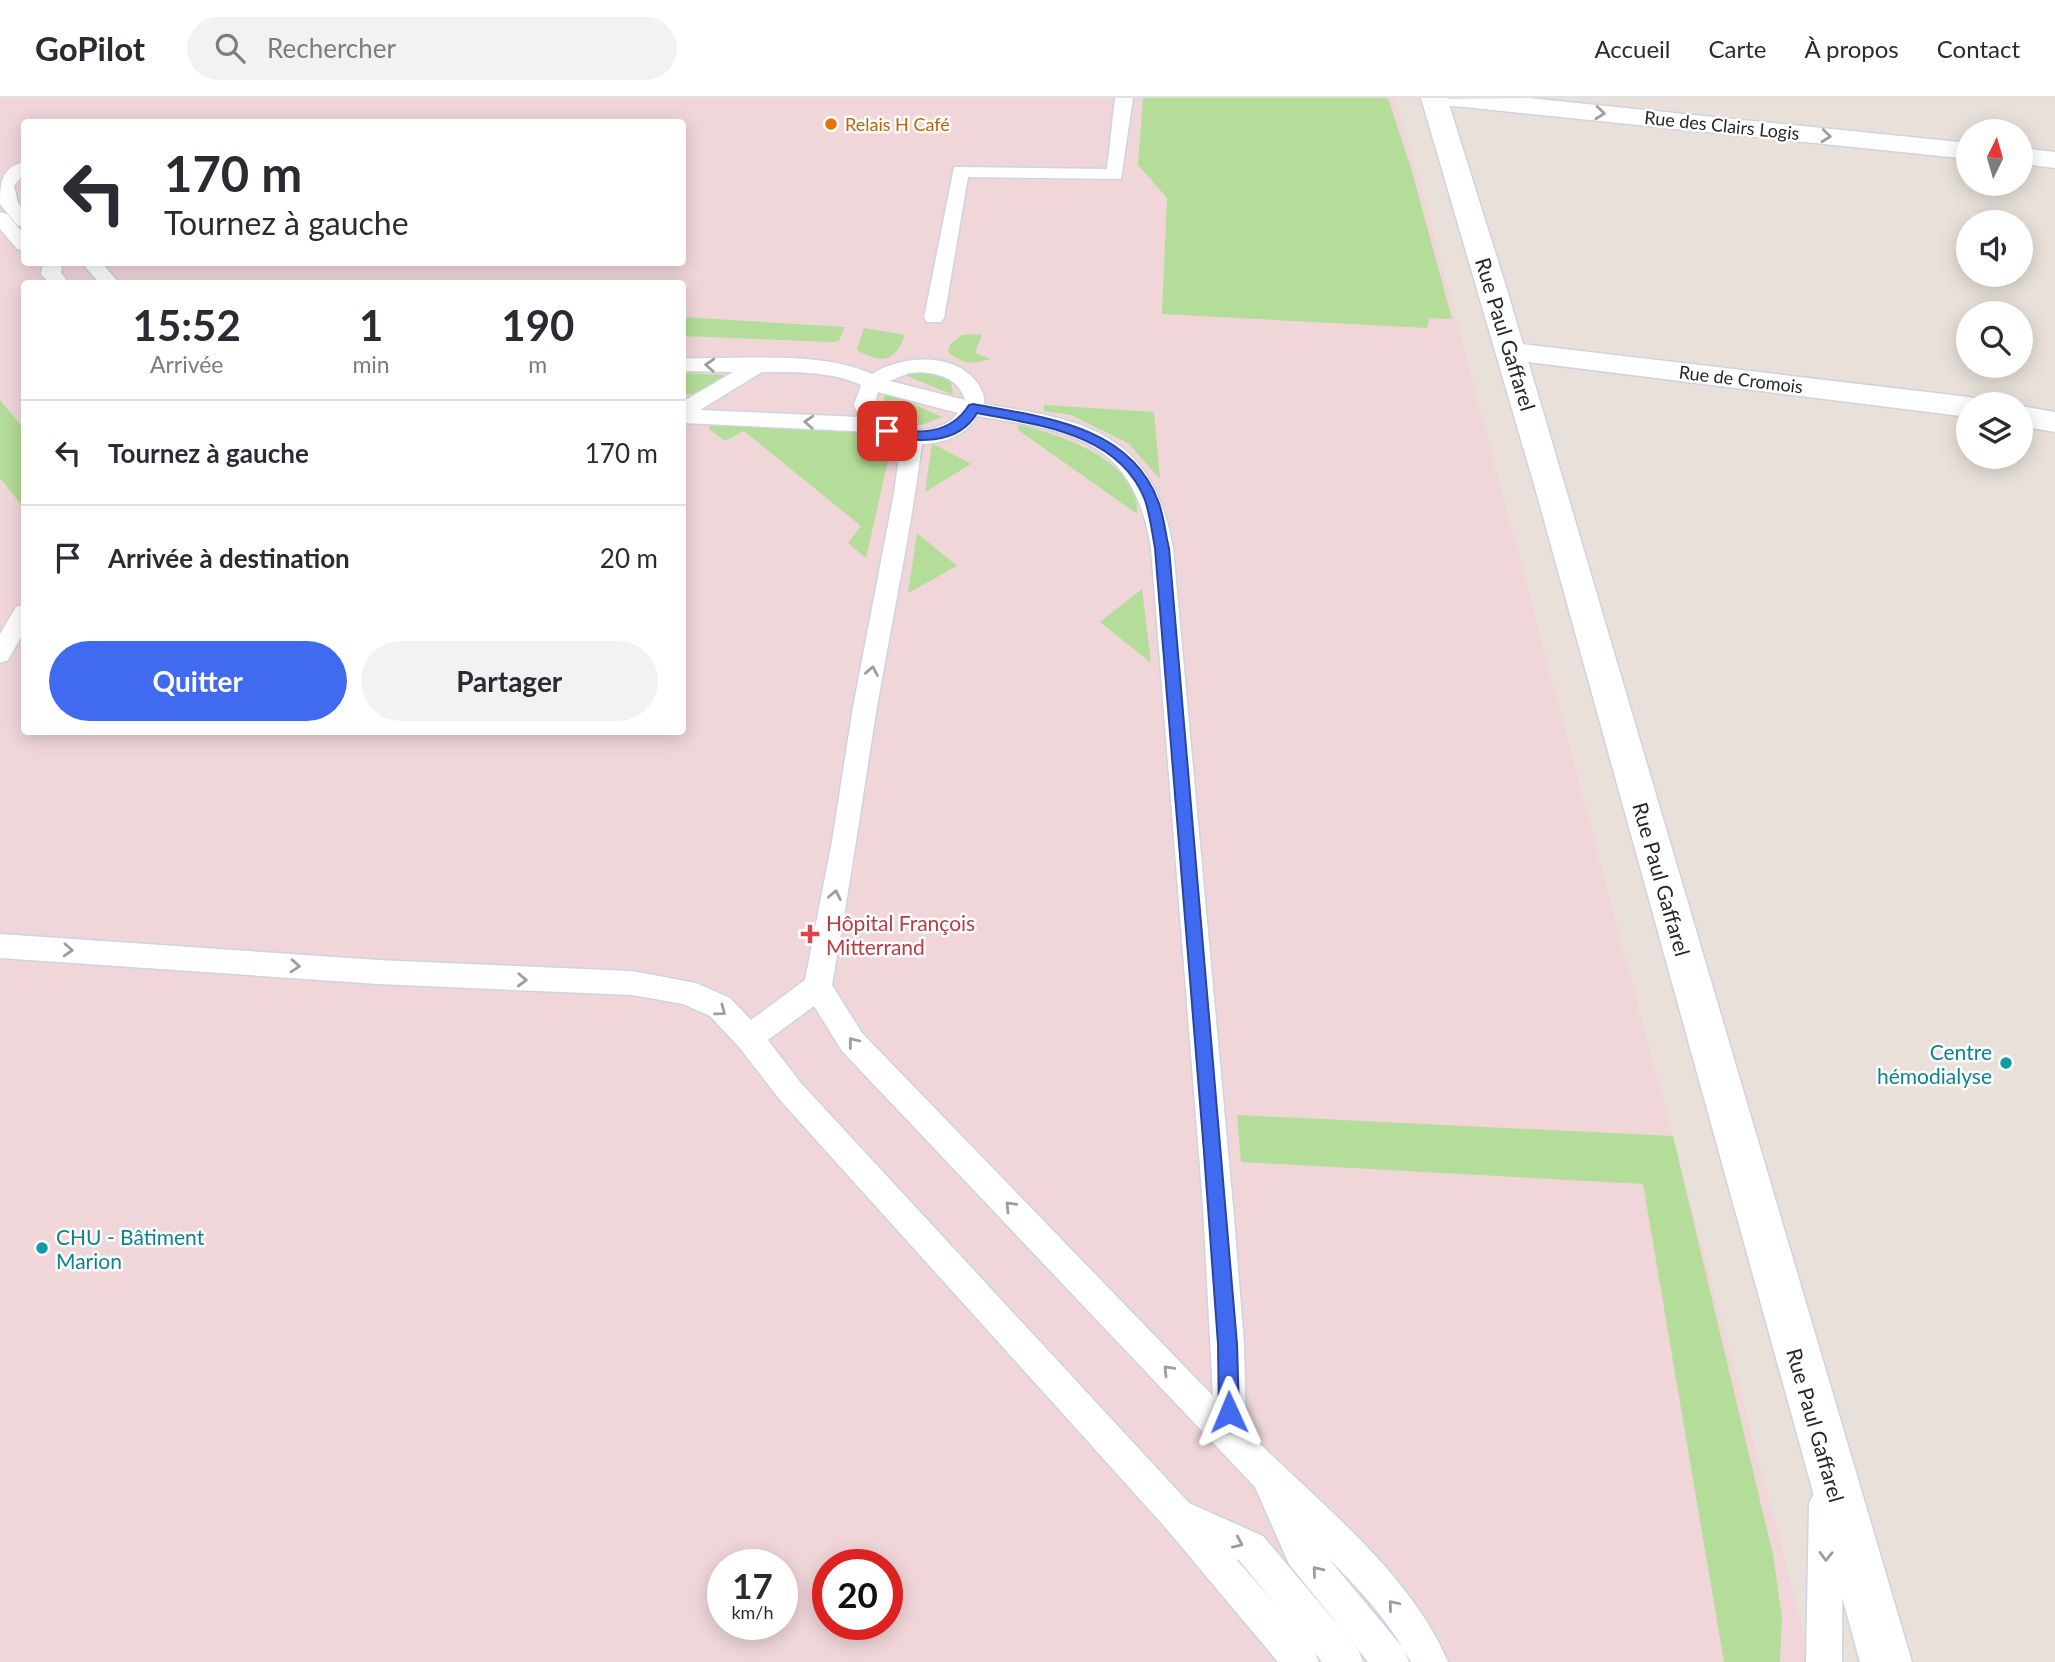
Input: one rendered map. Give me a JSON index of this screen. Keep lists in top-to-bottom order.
{
  "streets": {
    "street": ["Rue des Clairs Logis", "Rue Paul Gaffarel", "Rue de Cromois"]
  },
  "crossings": [
    ["Rue des Clairs Logis", "Rue Paul Gaffarel"],
    ["Rue Paul Gaffarel", "Rue de Cromois"]
  ],
  "one_way": ["Rue des Clairs Logis"],
  "places": {
    "other": ["Relais H Café", "Centre hémodialyse", "CHU - Bâtiment Marion"],
    "health": ["Hôpital François Mitterrand"]
  },
  "north": "top",
  "page": {
    "header": "GoPilot",
    "search": "Rechercher",
    "nav": [
      "Accueil",
      "Carte",
      "À propos",
      "Contact"
    ],
    "turn": ["170 m", "Tournez à gauche"],
    "eta": [
      "15:52",
      "Arrivée",
      "1",
      "min",
      "190",
      "m"
    ],
    "list": [
      {
        "name": "Tournez à gauche",
        "value": "170 m"
      },
      {
        "name": "Arrivée à destination",
        "value": "20 m"
      }
    ],
    "buttons": ["Quitter", "Partager"],
    "speed": "17 km/h",
    "limit": "20"
  }
}
